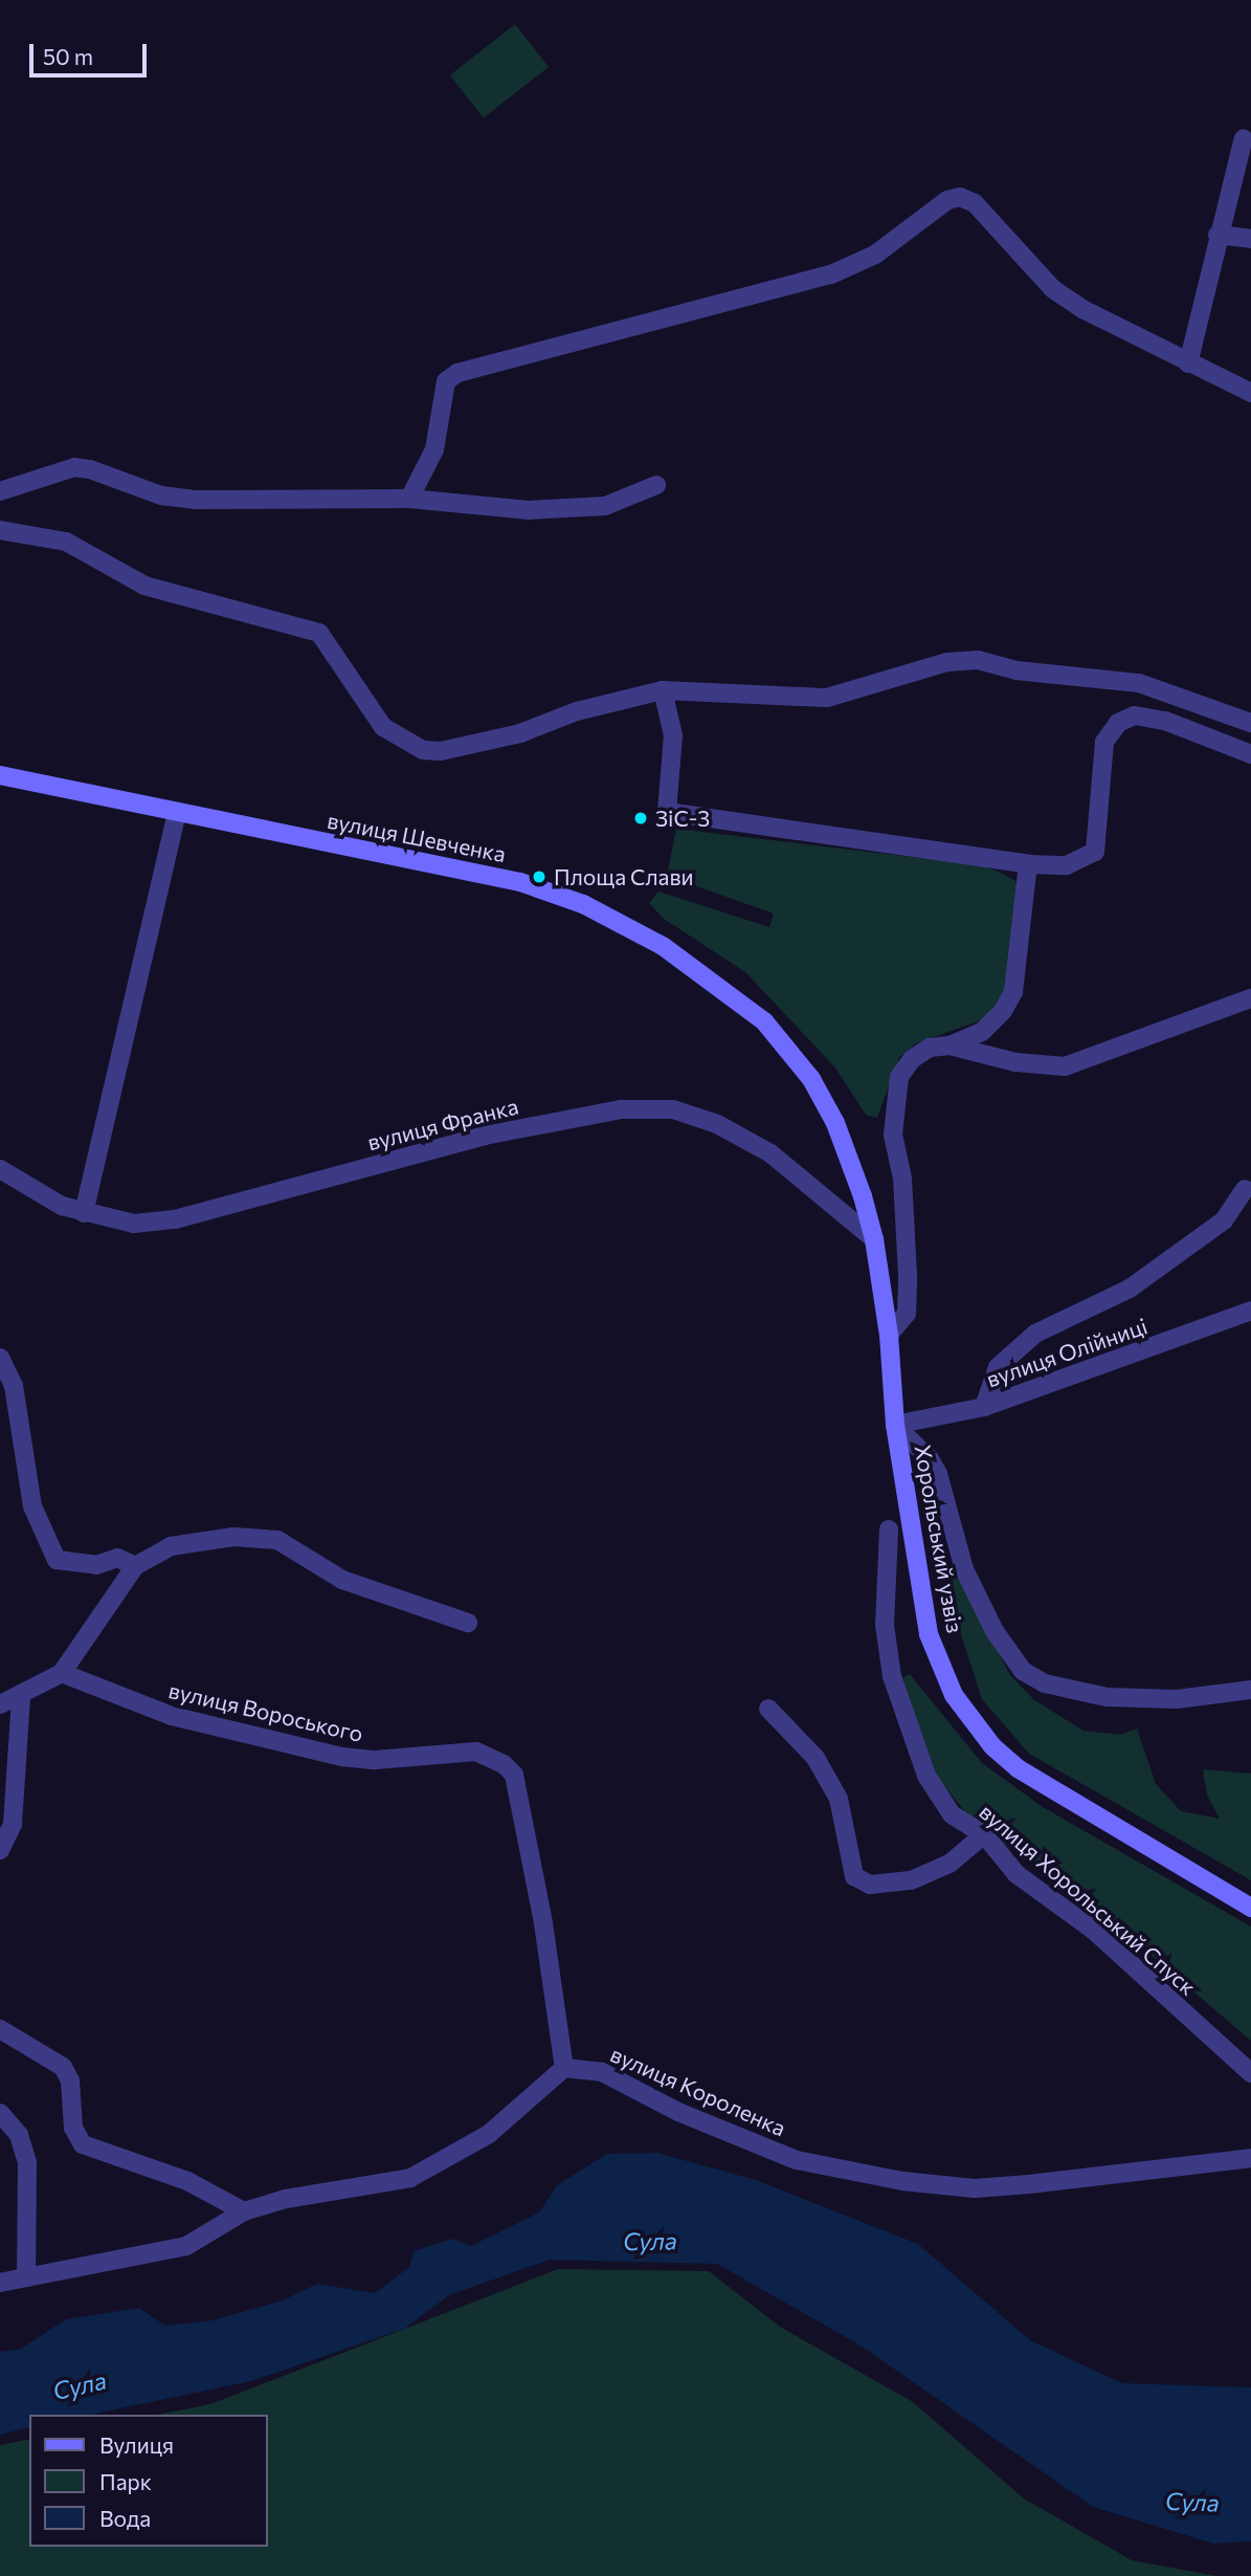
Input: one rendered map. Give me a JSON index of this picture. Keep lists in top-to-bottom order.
{
  "streets": {
    "main road": ["вулиця Шевченка", "Хорольський узвіз"],
    "street": [
      "вулиця Франка",
      "вулиця Олійниці",
      "вулиця Вороського",
      "вулиця Хорольський Спуск",
      "вулиця Короленка"
    ]
  },
  "crossings": [
    ["вулиця Шевченка", "вулиця Франка"],
    ["вулиця Шевченка", "Хорольський узвіз"],
    ["вулиця Франка", "Хорольський узвіз"],
    ["вулиця Олійниці", "Хорольський узвіз"],
    ["вулиця Вороського", "вулиця Короленка"]
  ],
  "water": ["Сула"],
  "places": ["ЗіС-3", "Площа Слави"],
  "legend": ["Вулиця", "Парк", "Вода"],
  "scale_bar": "50 m"
}
